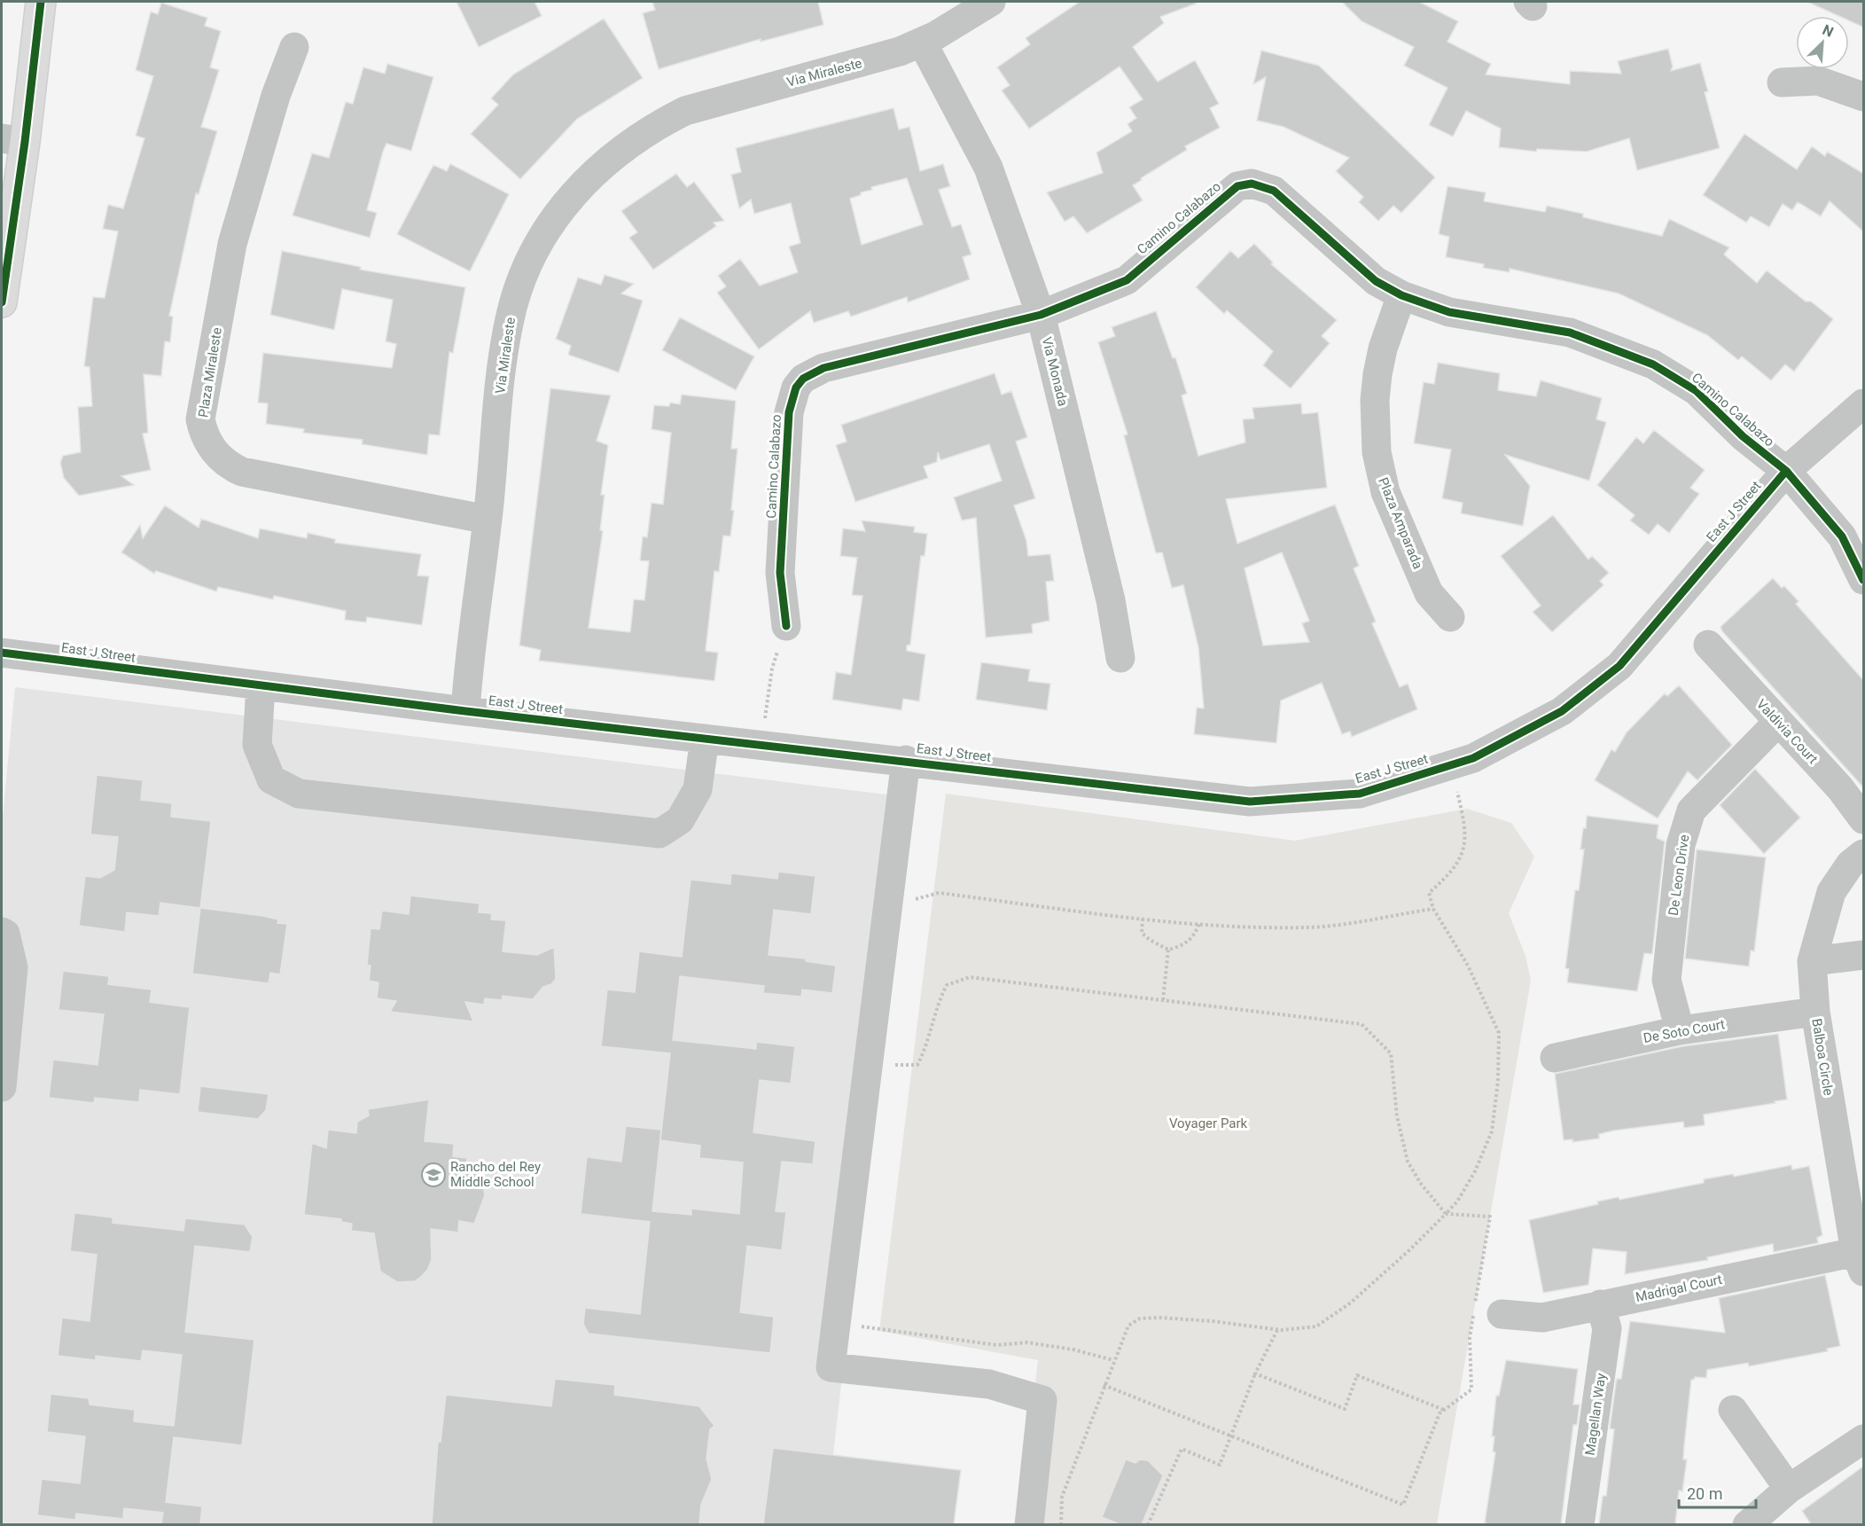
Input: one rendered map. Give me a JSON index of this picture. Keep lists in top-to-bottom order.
{
  "streets": {
    "street": [
      "Via Miraleste",
      "Camino Calabazo",
      "Via Monada",
      "Plaza Miraleste",
      "East J Street",
      "Plaza Amparada",
      "Valdivia Court",
      "De Leon Drive",
      "De Soto Court",
      "Balboa Circle",
      "Madrigal Court",
      "Magellan Way"
    ]
  },
  "crossings": [
    ["Via Miraleste", "Via Monada"],
    ["Via Miraleste", "Plaza Miraleste"],
    ["Via Miraleste", "East J Street"],
    ["Camino Calabazo", "Via Monada"],
    ["Camino Calabazo", "East J Street"],
    ["Camino Calabazo", "Plaza Amparada"],
    ["Valdivia Court", "De Leon Drive"],
    ["De Leon Drive", "De Soto Court"],
    ["De Soto Court", "Balboa Circle"],
    ["Balboa Circle", "Madrigal Court"],
    ["Madrigal Court", "Magellan Way"]
  ],
  "parks": ["Voyager Park"],
  "places": {
    "school or university": ["Rancho del Rey Middle School"]
  },
  "scale_bar": "20 m",
  "north": "top right"
}
